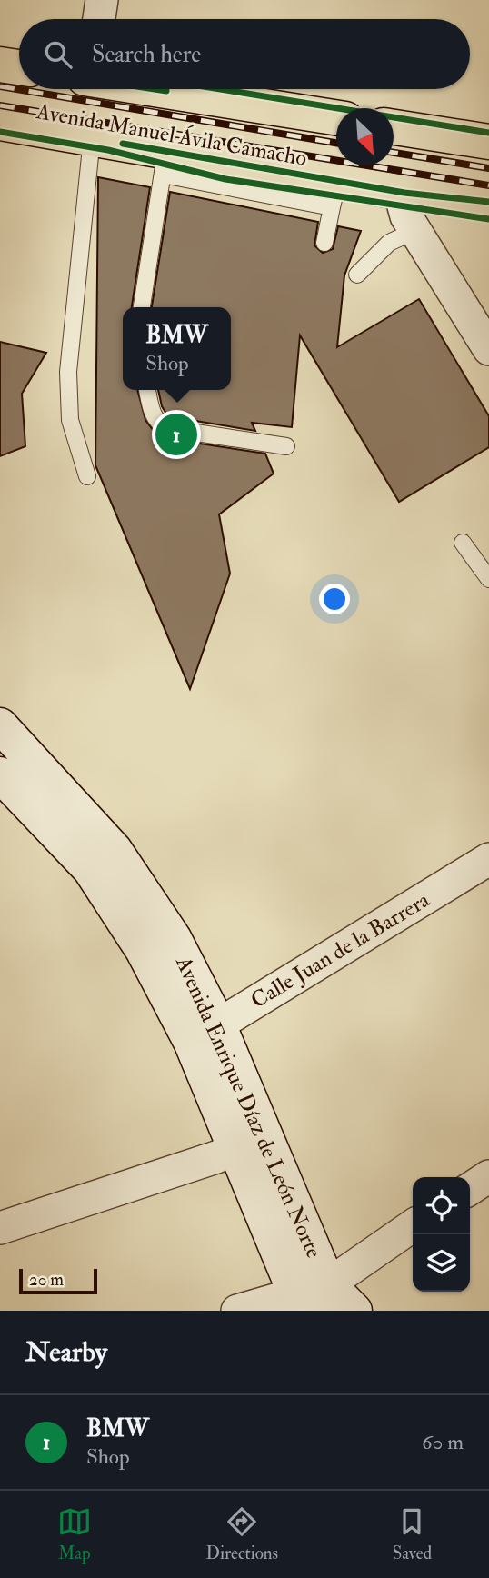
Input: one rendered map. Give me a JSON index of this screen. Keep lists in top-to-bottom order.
{
  "streets": {
    "main road": ["Avenida Manuel Ávila Camacho", "Avenida Enrique Díaz de León Norte"],
    "street": ["Calle Juan de la Barrera"]
  },
  "crossings": [
    ["Calle Juan de la Barrera", "Avenida Enrique Díaz de León Norte"]
  ],
  "scale_bar": "20 m",
  "north": "bottom right",
  "page": {
    "search": "Search here",
    "popup": ["BMW", "Shop"],
    "pins": "1",
    "scale": "20 m",
    "heading": "Nearby",
    "list": [
      {
        "mark": "1",
        "name": "BMW",
        "note": "Shop",
        "value": "60 m"
      }
    ],
    "nav": ["Map", "Directions", "Saved"]
  }
}
